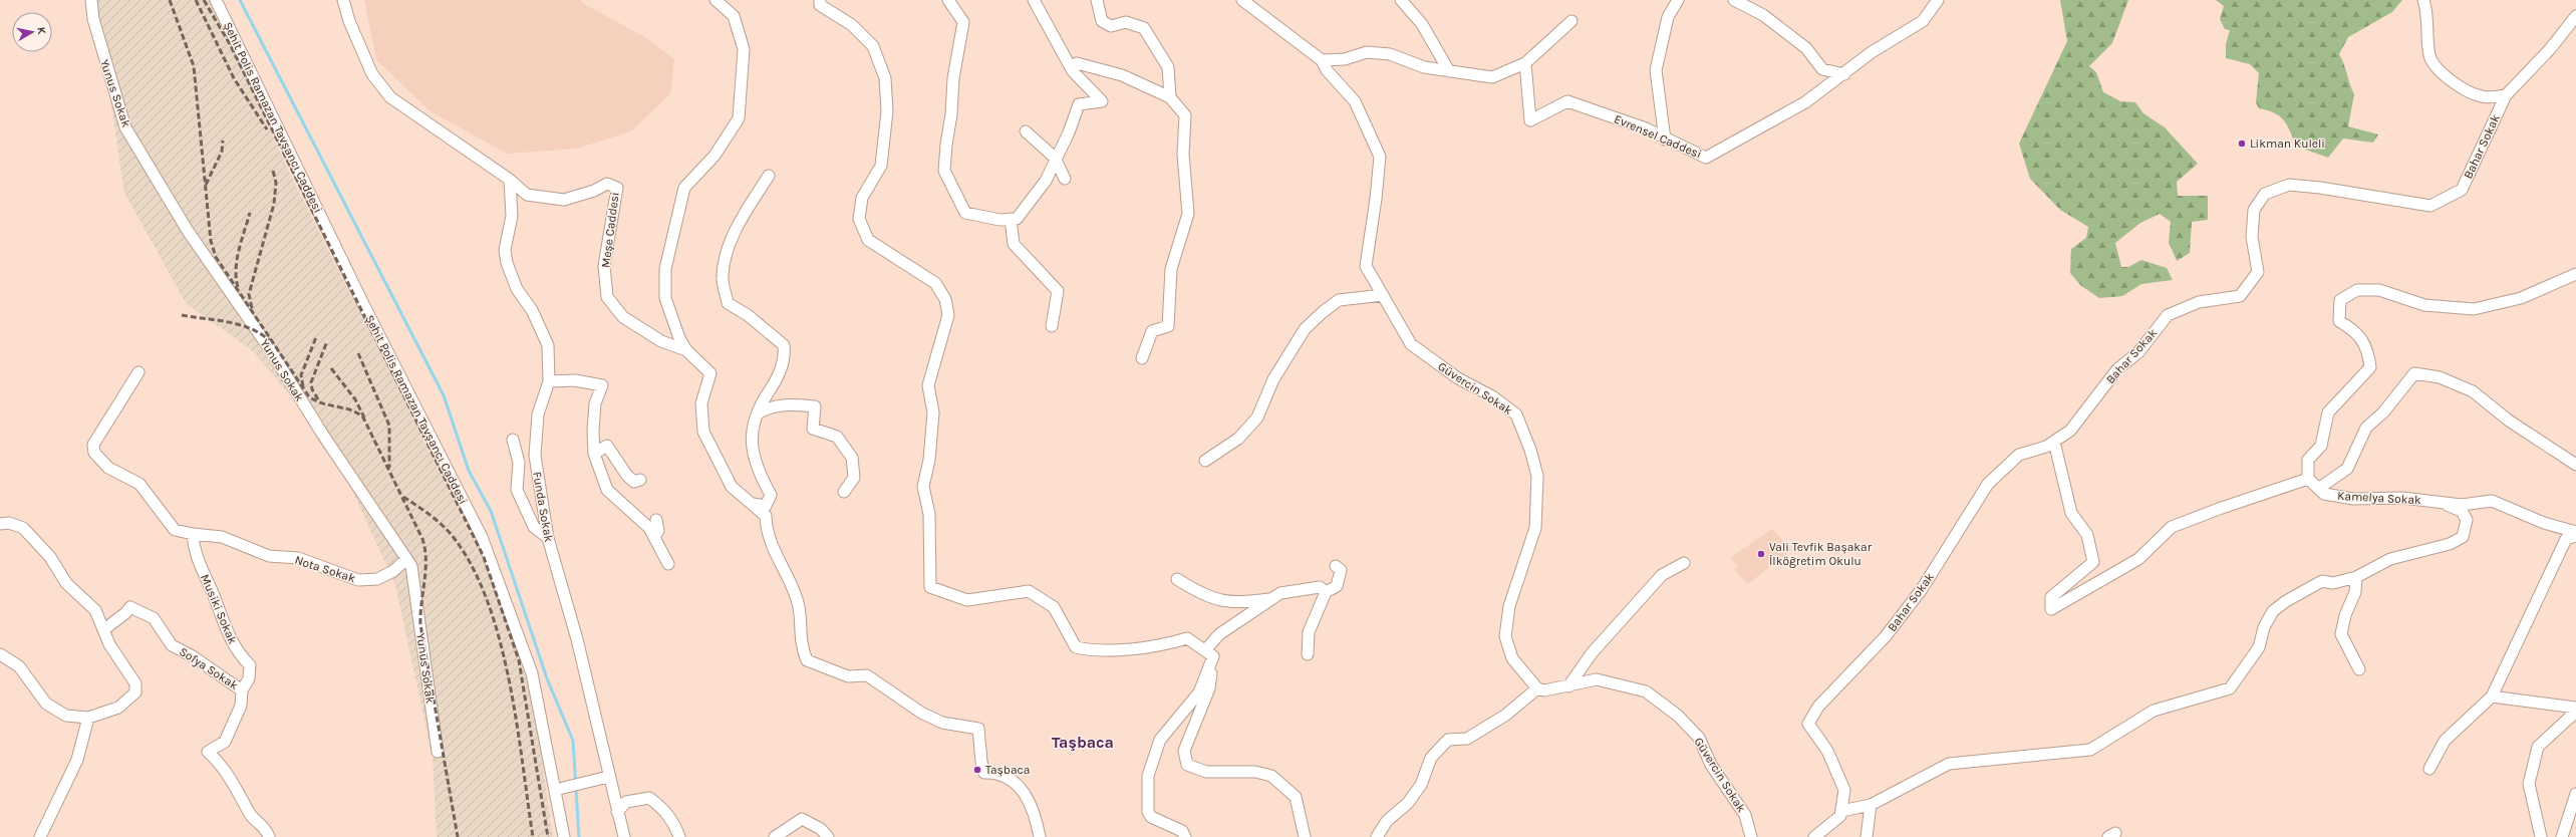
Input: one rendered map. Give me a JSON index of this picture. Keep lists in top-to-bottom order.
{
  "streets": {
    "street": [
      "Yunus Sokak",
      "Şehit Polis Ramazan Tavşancı Caddesi",
      "Evrensel Caddesi",
      "Bahar Sokak",
      "Meşe Caddesi",
      "Güvercin Sokak",
      "Kamelya Sokak",
      "Funda Sokak",
      "Nota Sokak",
      "Musiki Sokak",
      "Sofya Sokak"
    ]
  },
  "crossings": [
    ["Yunus Sokak", "Nota Sokak"],
    ["Meşe Caddesi", "Funda Sokak"],
    ["Nota Sokak", "Musiki Sokak"],
    ["Musiki Sokak", "Sofya Sokak"]
  ],
  "districts": ["Taşbaca"],
  "places": ["Likman Kuleli", "Vali Tevfik Başakar İlköğretim Okulu", "Taşbaca"],
  "north": "right"
}
